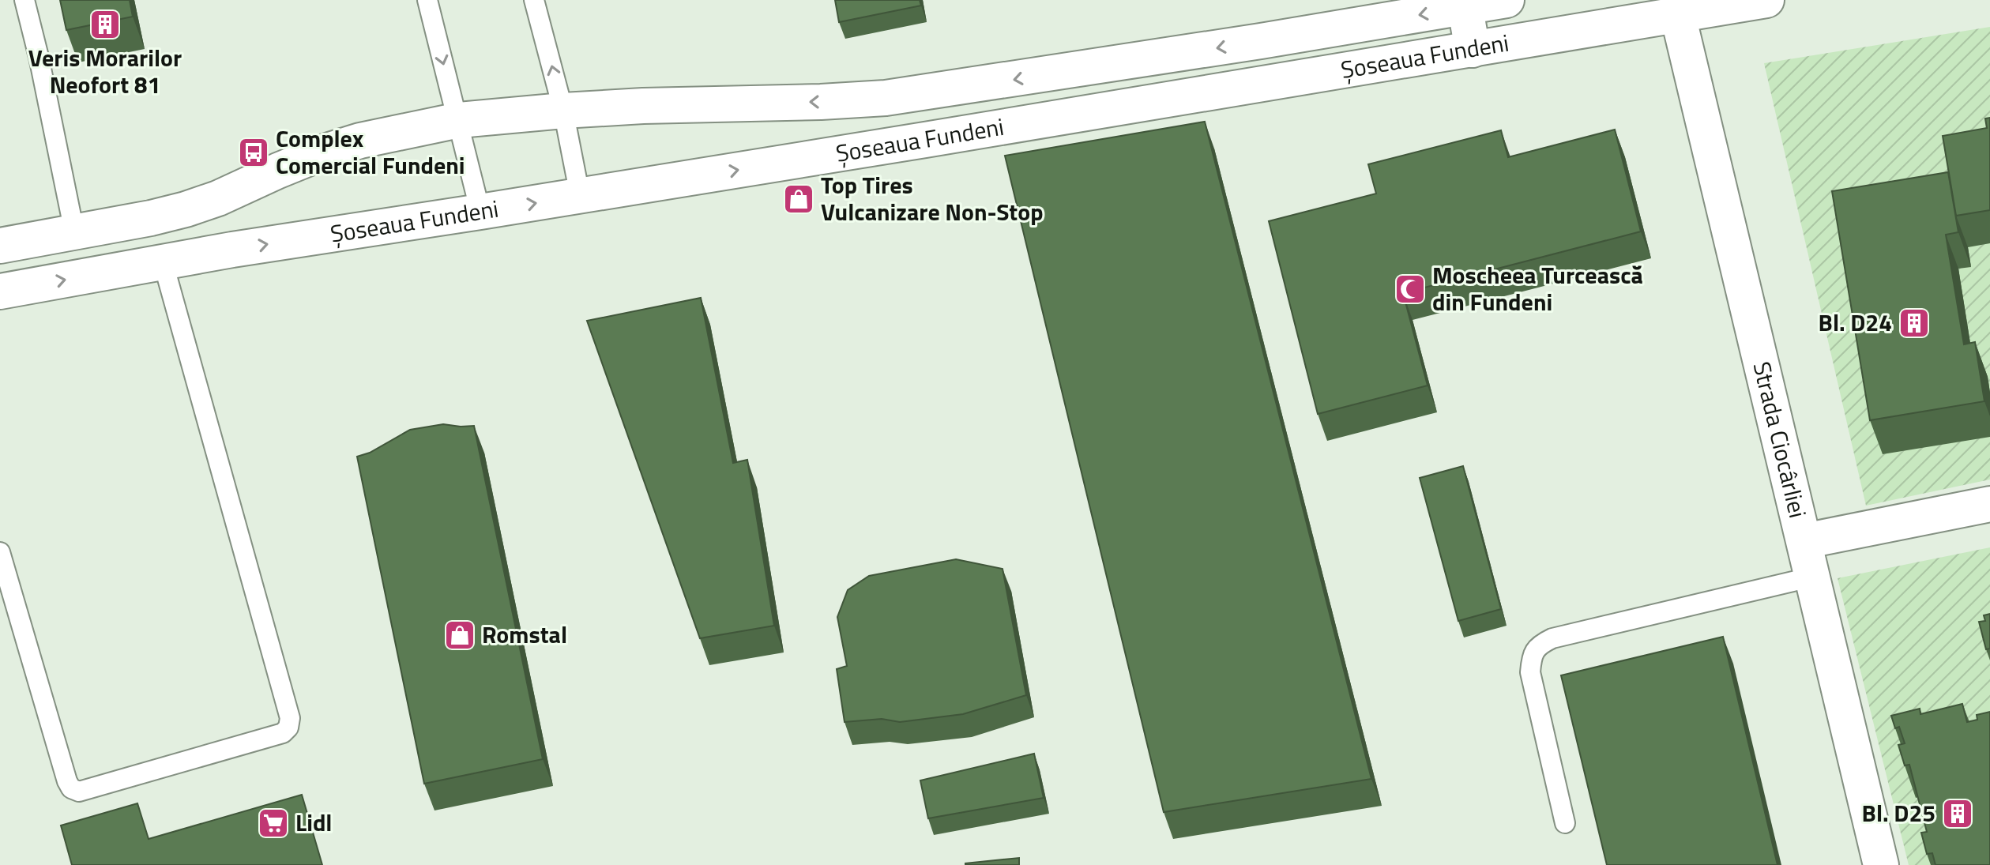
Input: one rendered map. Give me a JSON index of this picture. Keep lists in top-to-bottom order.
{
  "streets": {
    "main road": ["Șoseaua Fundeni", "Strada Ciocârliei"]
  },
  "crossings": [
    ["Șoseaua Fundeni", "Strada Ciocârliei"]
  ],
  "places": {
    "building": ["Veris Morarilor Neofort 81", "Bl. D24", "Bl. D25"],
    "bus stop": ["Complex Comercial Fundeni"],
    "shop": ["Top Tires Vulcanizare Non-Stop", "Romstal"],
    "mosque": ["Moscheea Turcească din Fundeni"],
    "supermarket": ["Lidl"]
  }
}
